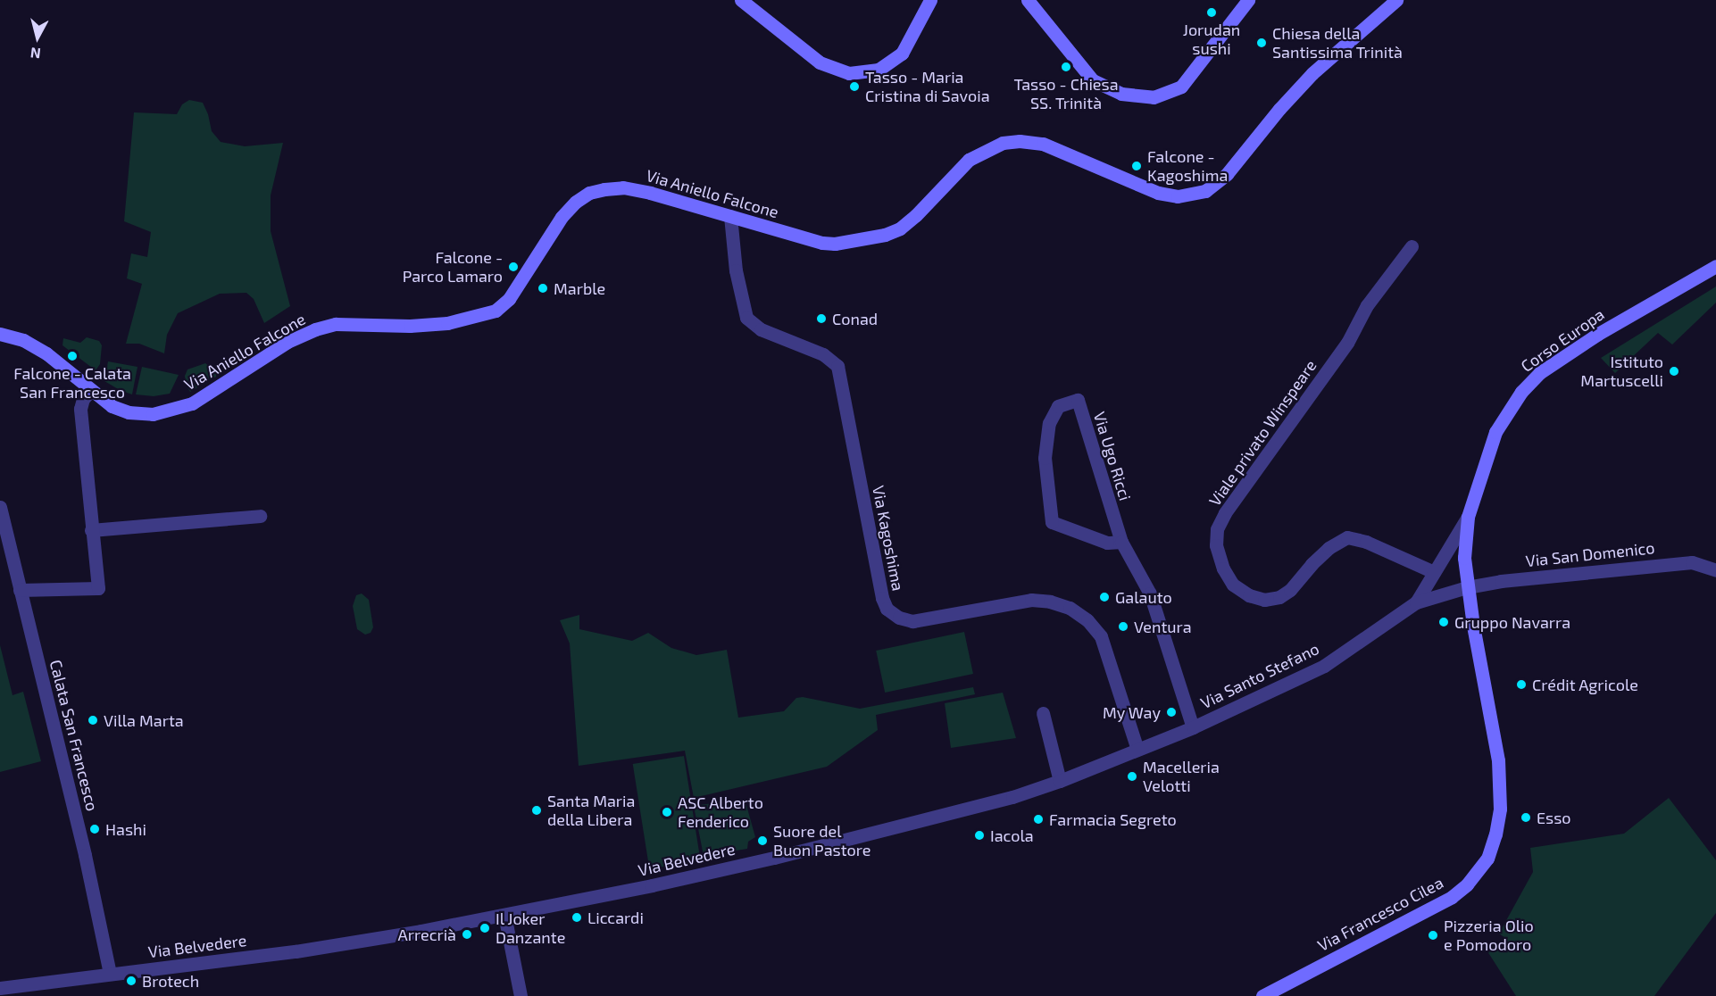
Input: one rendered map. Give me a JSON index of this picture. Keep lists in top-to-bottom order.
{
  "streets": {
    "street": [
      "Via Aniello Falcone",
      "Corso Europa",
      "Viale privato Winspeare",
      "Via Ugo Ricci",
      "Via Kagoshima",
      "Via San Domenico",
      "Via Santo Stefano",
      "Calata San Francesco",
      "Via Belvedere",
      "Via Francesco Cilea"
    ]
  },
  "crossings": [
    ["Via Aniello Falcone", "Via Kagoshima"],
    ["Corso Europa", "Via San Domenico"],
    ["Corso Europa", "Via Santo Stefano"],
    ["Corso Europa", "Via Francesco Cilea"],
    ["Via Ugo Ricci", "Via Santo Stefano"],
    ["Via Kagoshima", "Via Santo Stefano"],
    ["Via San Domenico", "Via Santo Stefano"],
    ["Via San Domenico", "Via Francesco Cilea"],
    ["Via Santo Stefano", "Via Belvedere"],
    ["Via Santo Stefano", "Via Francesco Cilea"],
    ["Calata San Francesco", "Via Belvedere"]
  ],
  "places": [
    "Jorudan sushi",
    "Chiesa della Santissima Trinità",
    "Tasso - Chiesa SS. Trinità",
    "Tasso - Maria Cristina di Savoia",
    "Falcone - Kagoshima",
    "Falcone - Parco Lamaro",
    "Marble",
    "Conad",
    "Falcone - Calata San Francesco",
    "Istituto Martuscelli",
    "Galauto",
    "Gruppo Navarra",
    "Ventura",
    "Crédit Agricole",
    "My Way",
    "Villa Marta",
    "Macelleria Velotti",
    "Santa Maria della Libera",
    "ASC Alberto Fenderico",
    "Esso",
    "Farmacia Segreto",
    "Hashi",
    "Iacola",
    "Suore del Buon Pastore",
    "Liccardi",
    "Il Joker Danzante",
    "Arrecrià",
    "Pizzeria Olio e Pomodoro",
    "Brotech"
  ],
  "north": "bottom"
}
